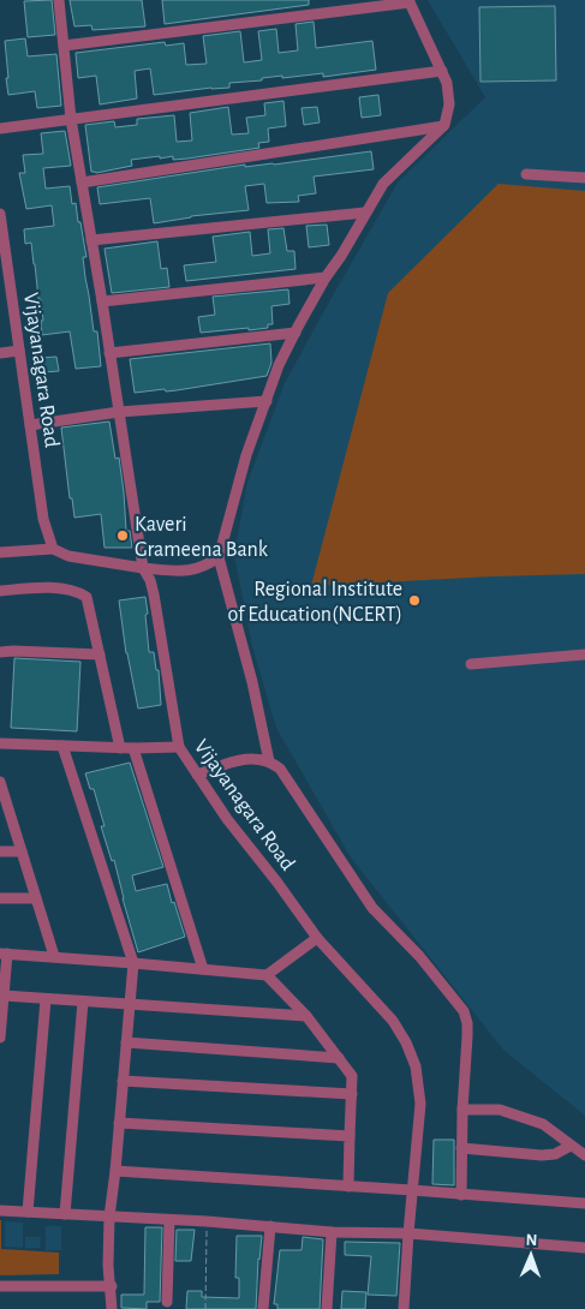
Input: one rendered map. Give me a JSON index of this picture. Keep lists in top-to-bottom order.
{
  "streets": {
    "street": ["Vijayanagara Road"]
  },
  "places": ["Kaveri Grameena Bank", "Regional Institute of Education(NCERT)"],
  "north": "top"
}
